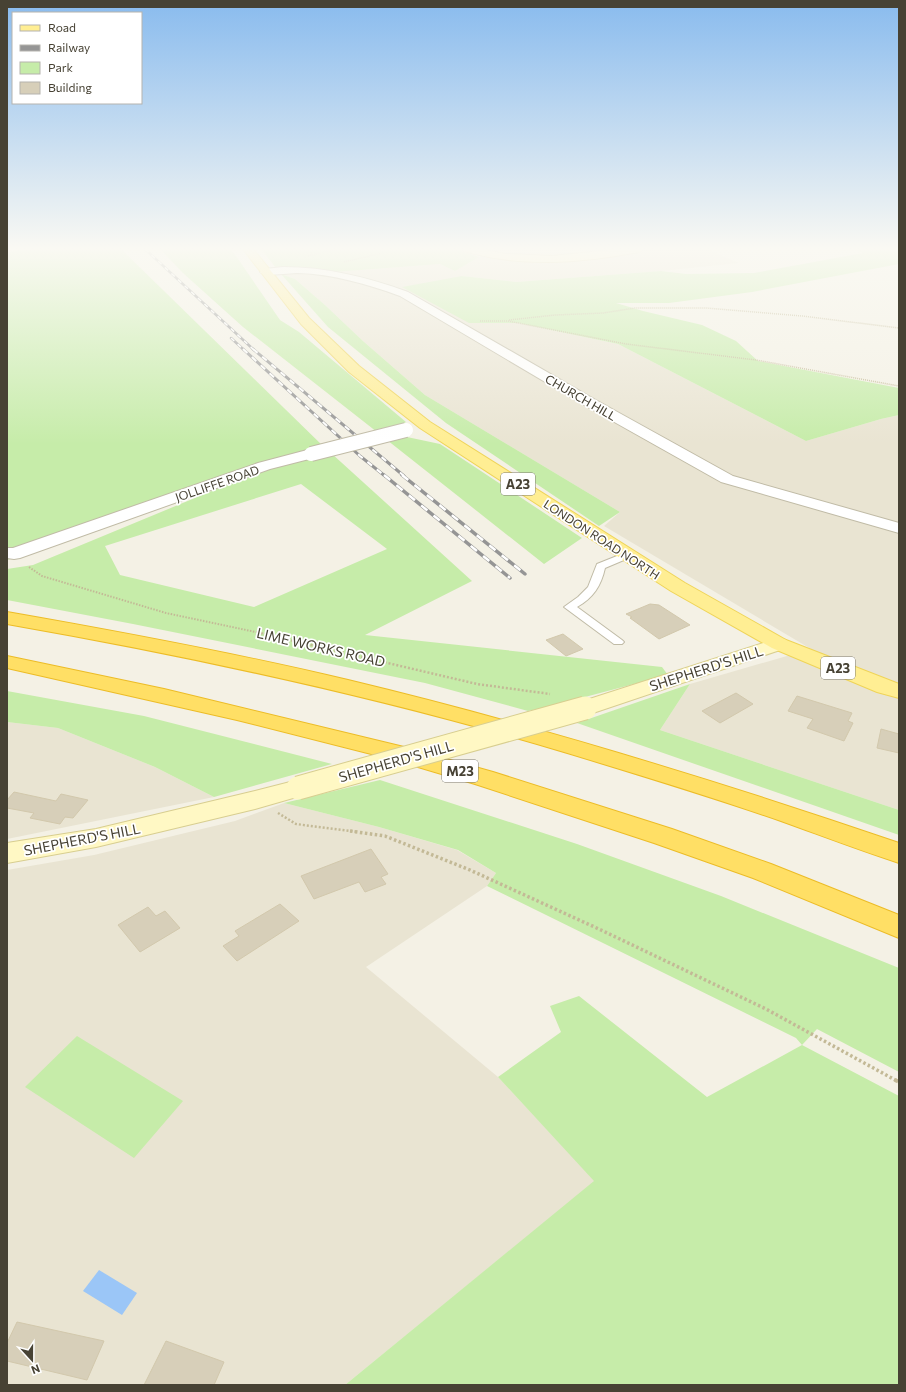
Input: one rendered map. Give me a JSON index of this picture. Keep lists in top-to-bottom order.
{
  "streets": {
    "highway": ["M23"],
    "main road": ["A23", "LONDON ROAD NORTH", "SHEPHERD'S HILL"],
    "street": ["CHURCH HILL", "JOLLIFFE ROAD"],
    "path": ["LIME WORKS ROAD"]
  },
  "crossings": [
    ["JOLLIFFE ROAD", "LONDON ROAD NORTH"],
    ["LONDON ROAD NORTH", "SHEPHERD'S HILL"]
  ],
  "legend": [
    "Road",
    "Railway",
    "Park",
    "Building"
  ],
  "north": "bottom"
}
